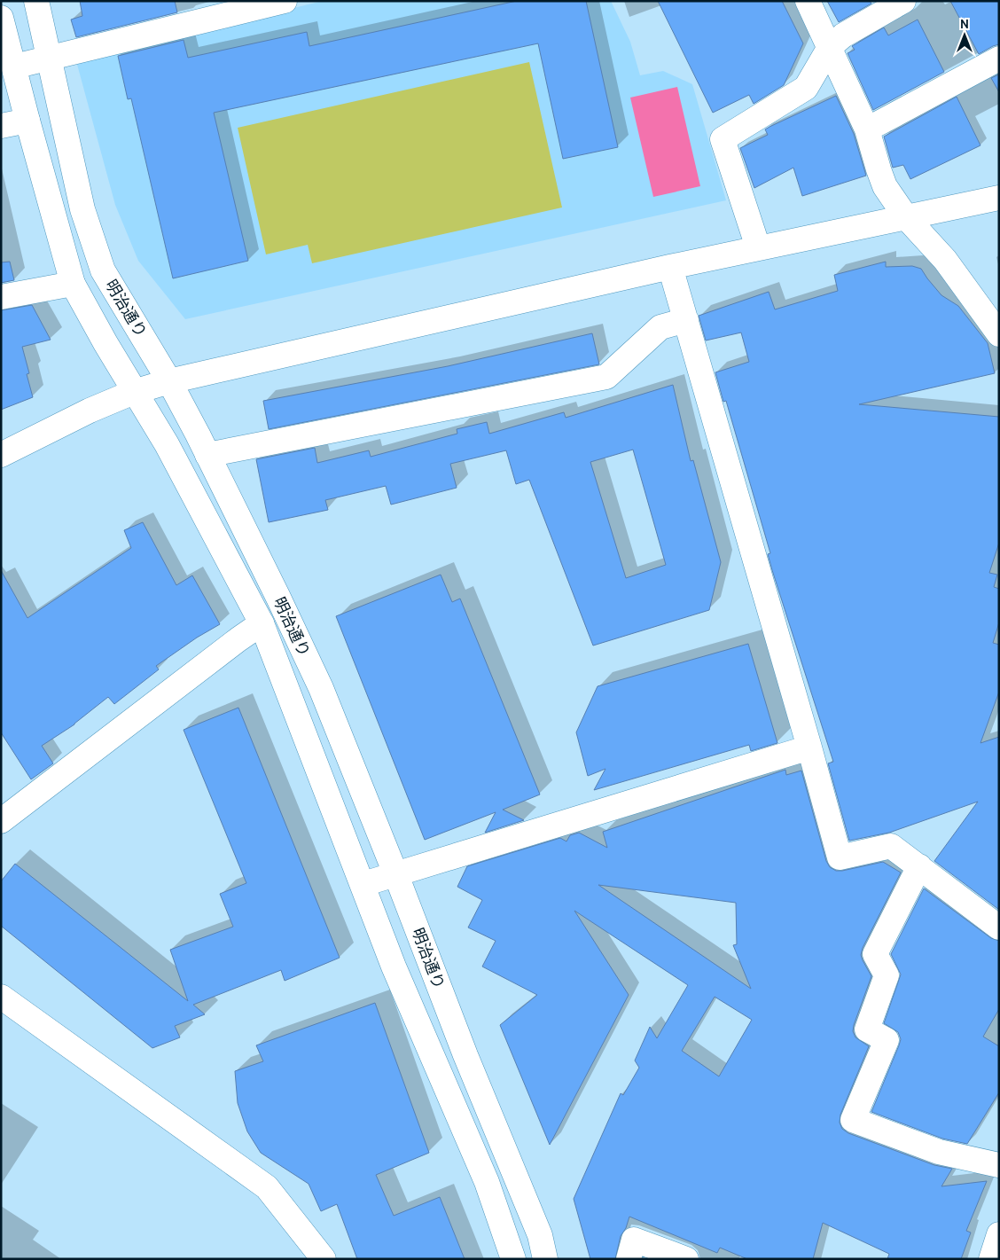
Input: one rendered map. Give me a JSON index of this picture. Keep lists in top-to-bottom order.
{
  "streets": {
    "street": ["明治通り"]
  },
  "north": "top"
}
